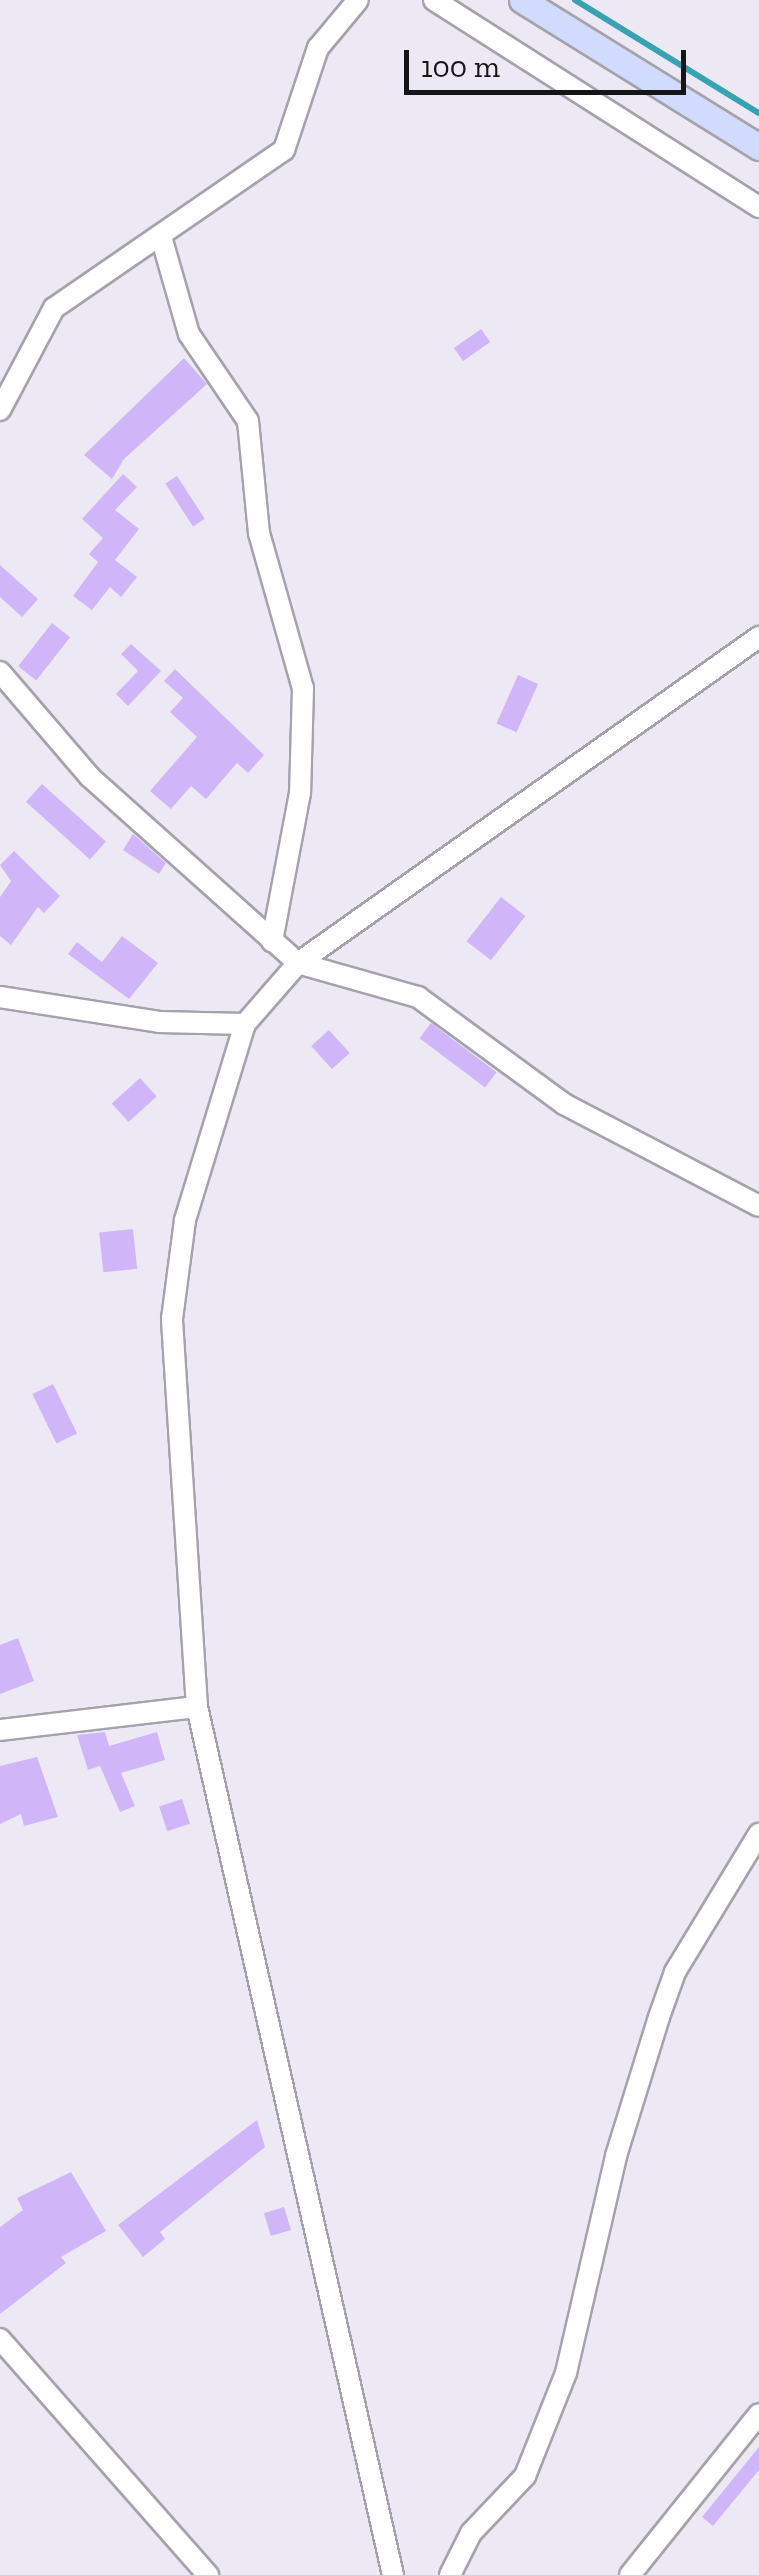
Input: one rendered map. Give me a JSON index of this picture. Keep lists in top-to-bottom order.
{
  "scale_bar": "100 m"
}
